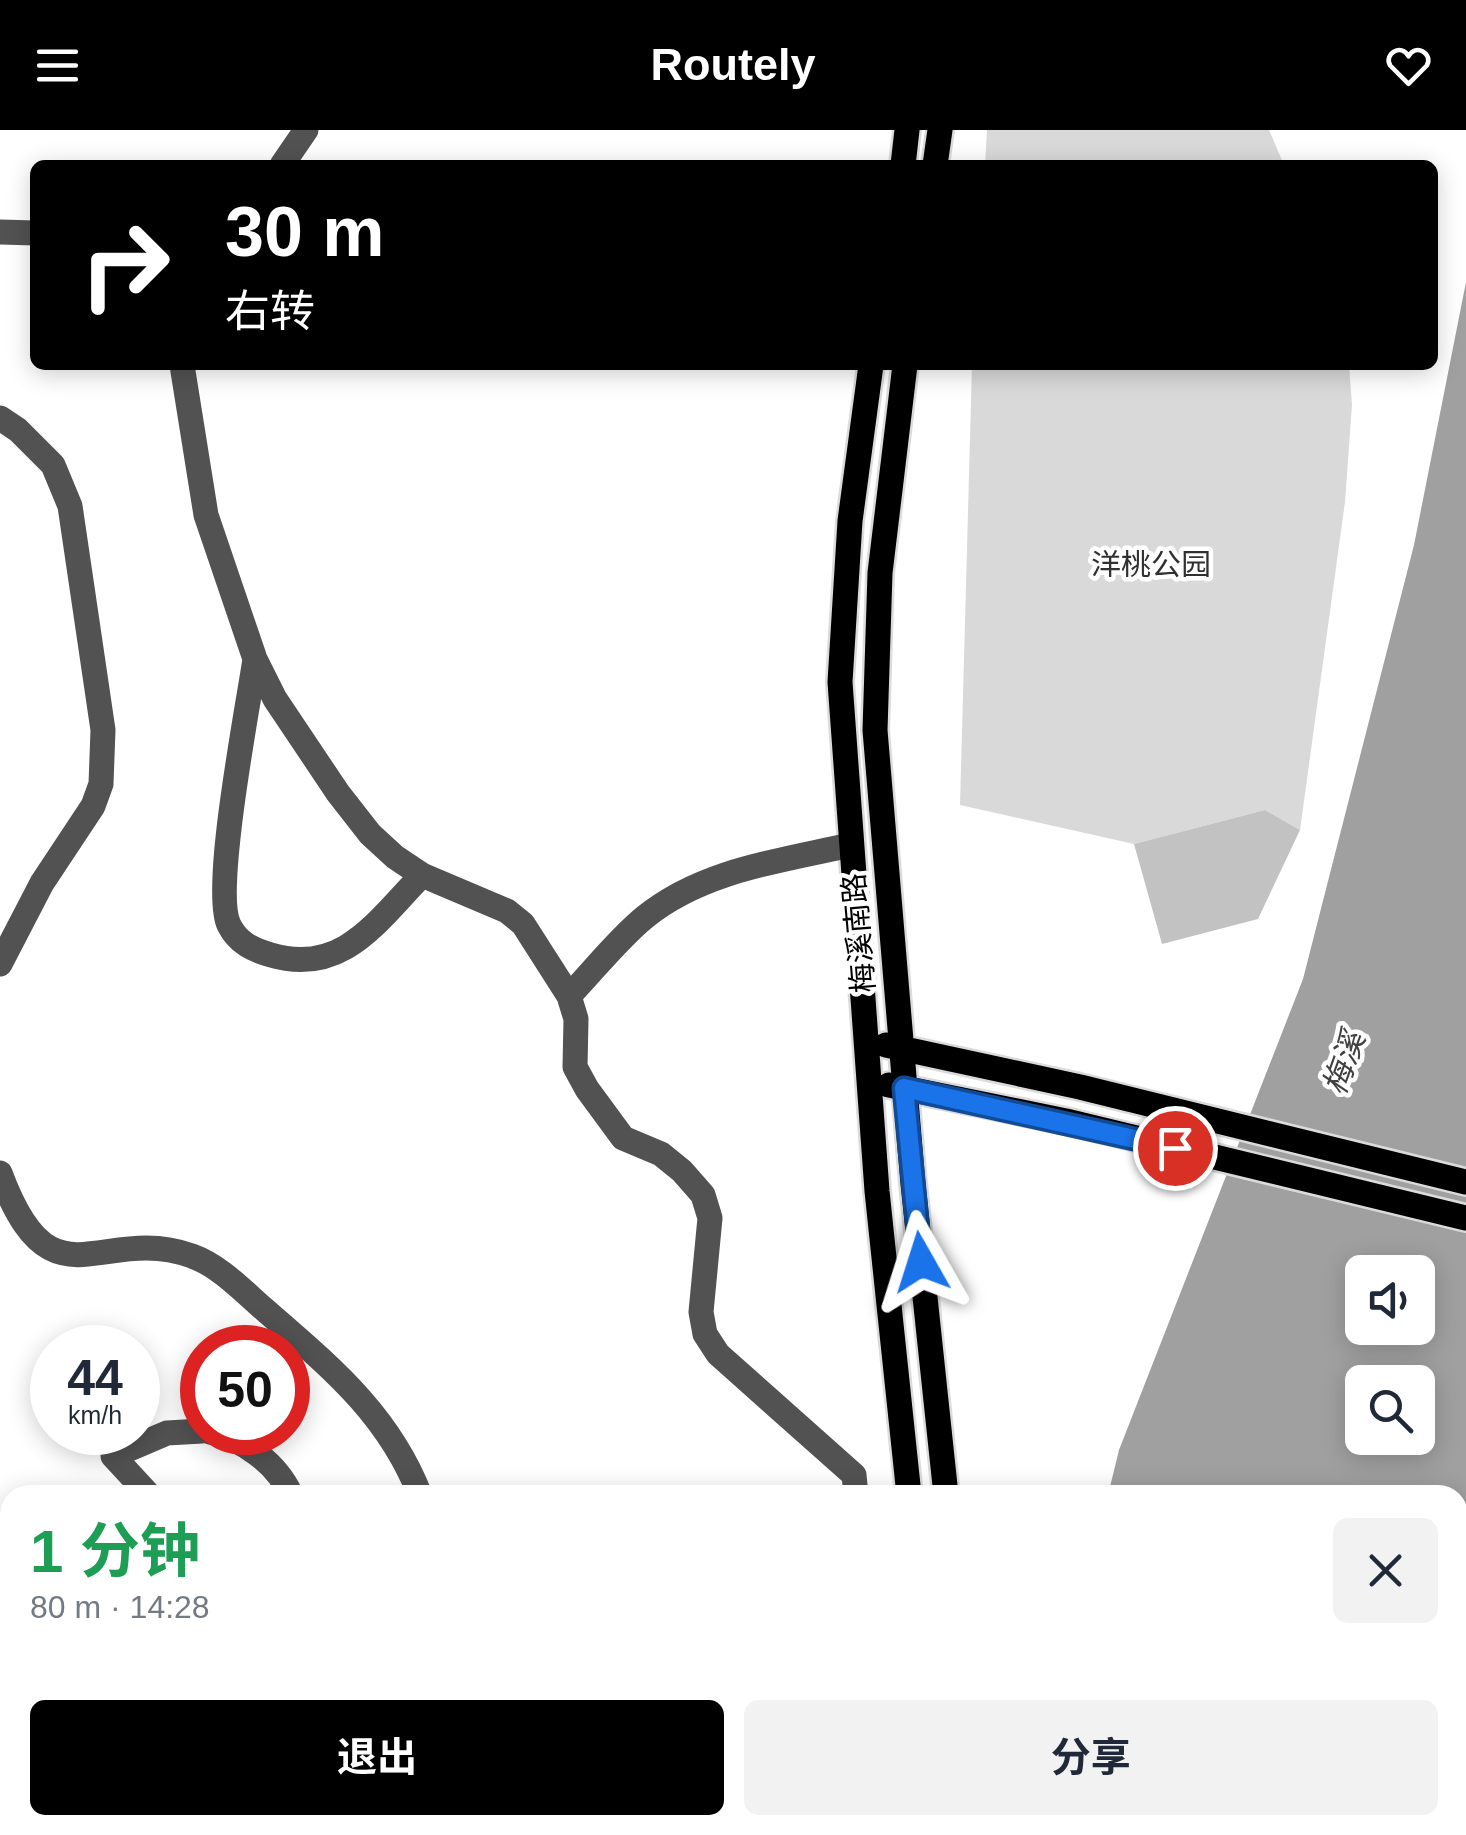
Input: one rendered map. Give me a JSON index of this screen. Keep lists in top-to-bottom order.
{
  "streets": {
    "main road": ["梅溪南路"]
  },
  "water": ["梅溪"],
  "parks": ["洋桃公园"],
  "page": {
    "header": "Routely",
    "turn": ["30 m", "右转"],
    "speed": "44 km/h",
    "limit": "50",
    "heading": ["1 分钟", "80 m · 14:28"],
    "buttons": ["退出", "分享"]
  }
}
